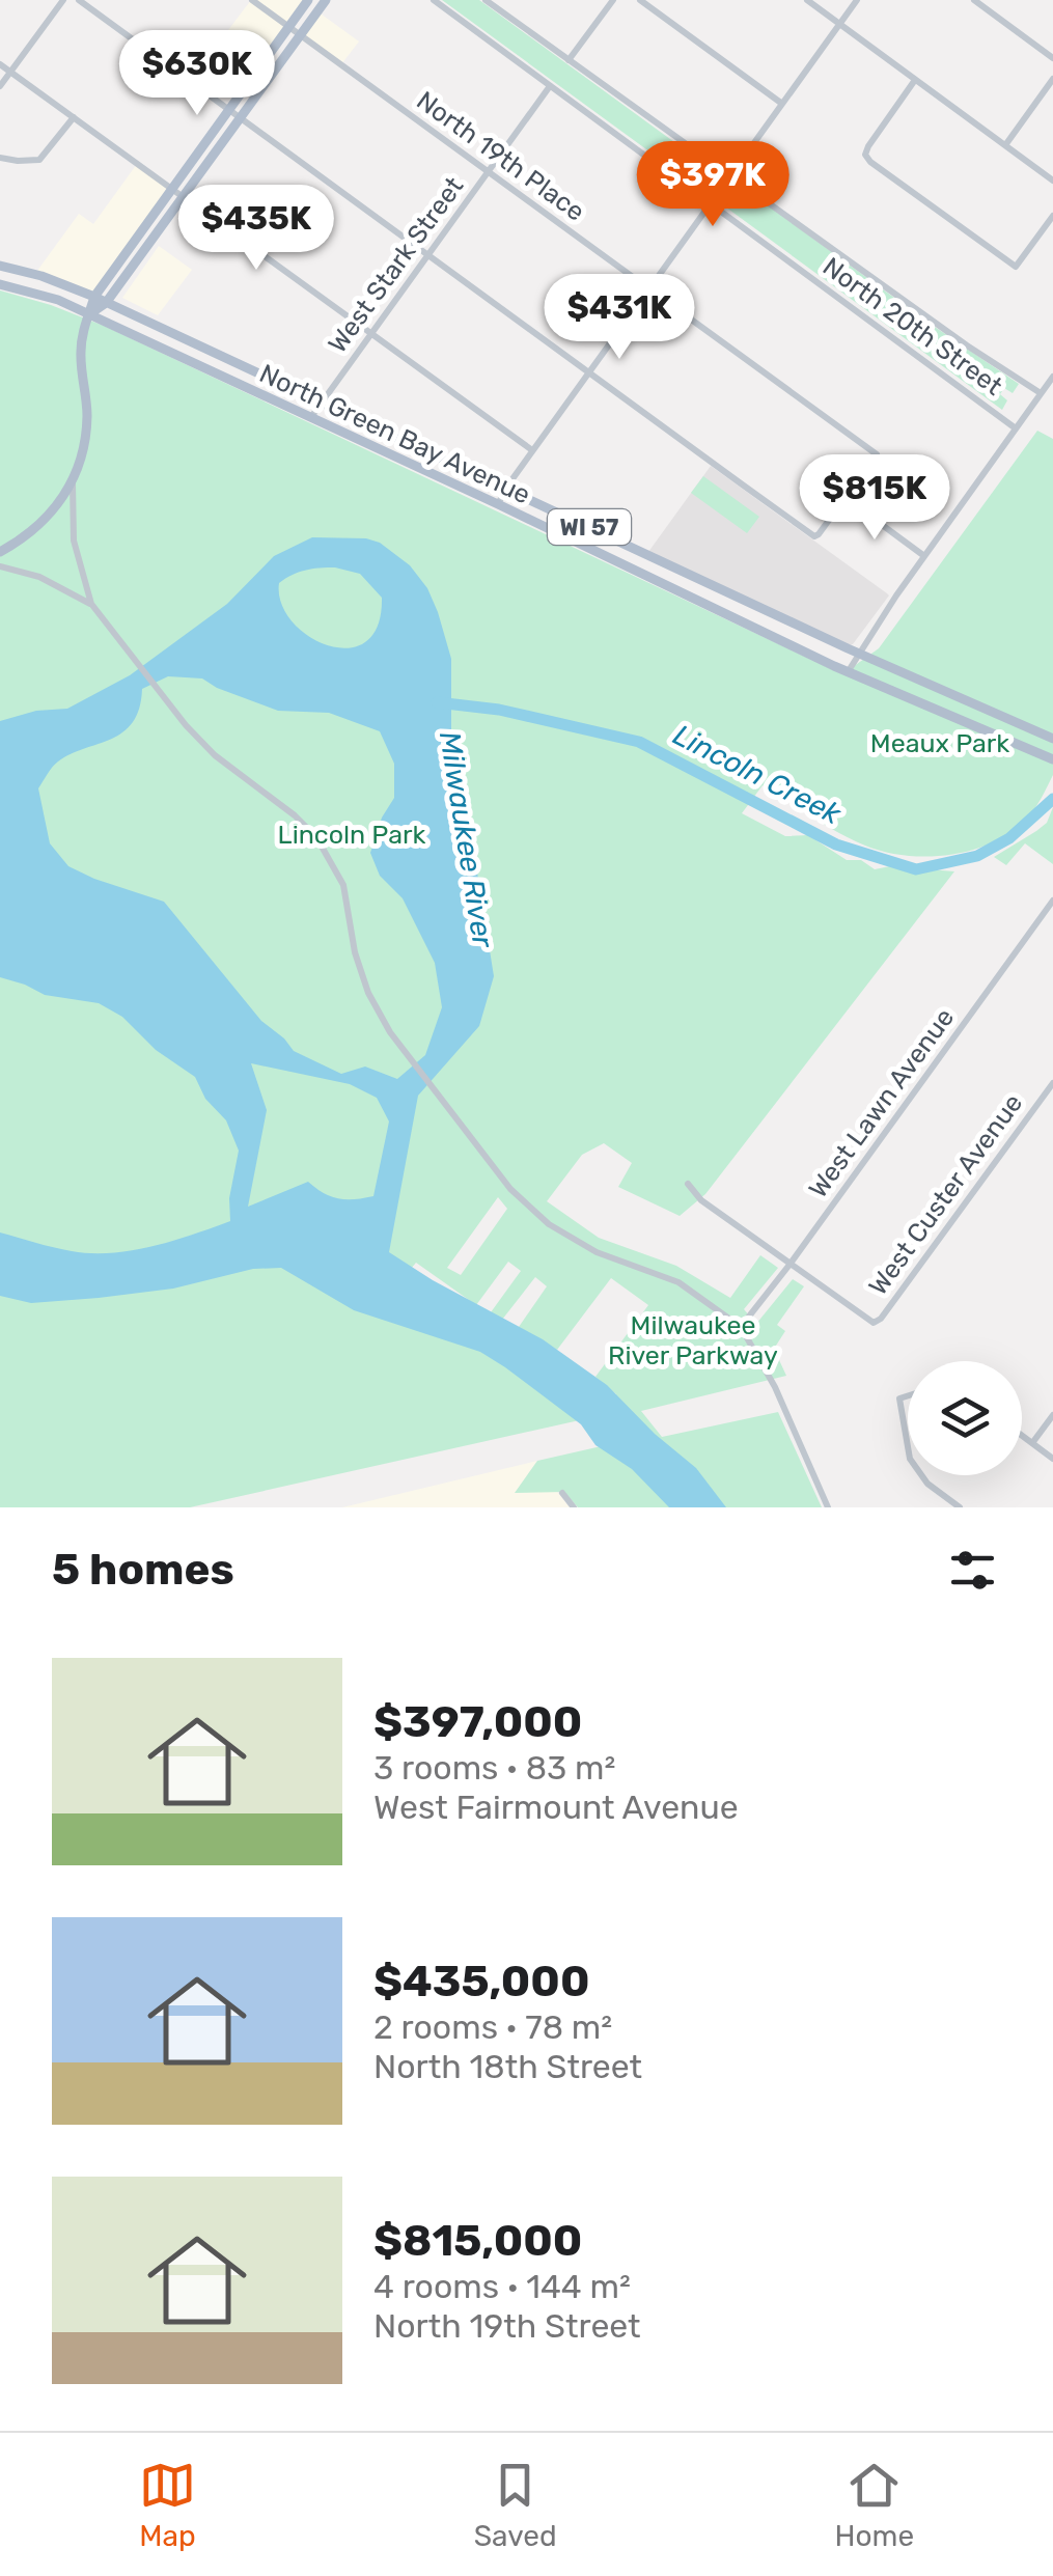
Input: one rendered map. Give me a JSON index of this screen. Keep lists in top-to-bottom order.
{
  "streets": {
    "main road": ["North Green Bay Avenue", "WI 57"],
    "street": [
      "North 19th Place",
      "West Stark Street",
      "North 20th Street",
      "West Lawn Avenue",
      "West Custer Avenue"
    ]
  },
  "crossings": [
    ["North 19th Place", "West Stark Street"],
    ["West Stark Street", "North 20th Street"],
    ["West Stark Street", "North Green Bay Avenue"],
    ["West Lawn Avenue", "West Custer Avenue"]
  ],
  "water": ["Lincoln Creek", "Milwaukee River"],
  "parks": ["Meaux Park", "Lincoln Park", "Milwaukee River Parkway"],
  "page": {
    "price": [
      "$630K",
      "$397K",
      "$435K",
      "$431K",
      "$815K"
    ],
    "heading": "5 homes",
    "list": [
      {
        "name": "$397,000",
        "note": "3 rooms · 83 m² · West Fairmount Avenue"
      },
      {
        "name": "$435,000",
        "note": "2 rooms · 78 m² · North 18th Street"
      },
      {
        "name": "$815,000",
        "note": "4 rooms · 144 m² · North 19th Street"
      }
    ],
    "tabs": ["Map", "Saved", "Home"]
  }
}
